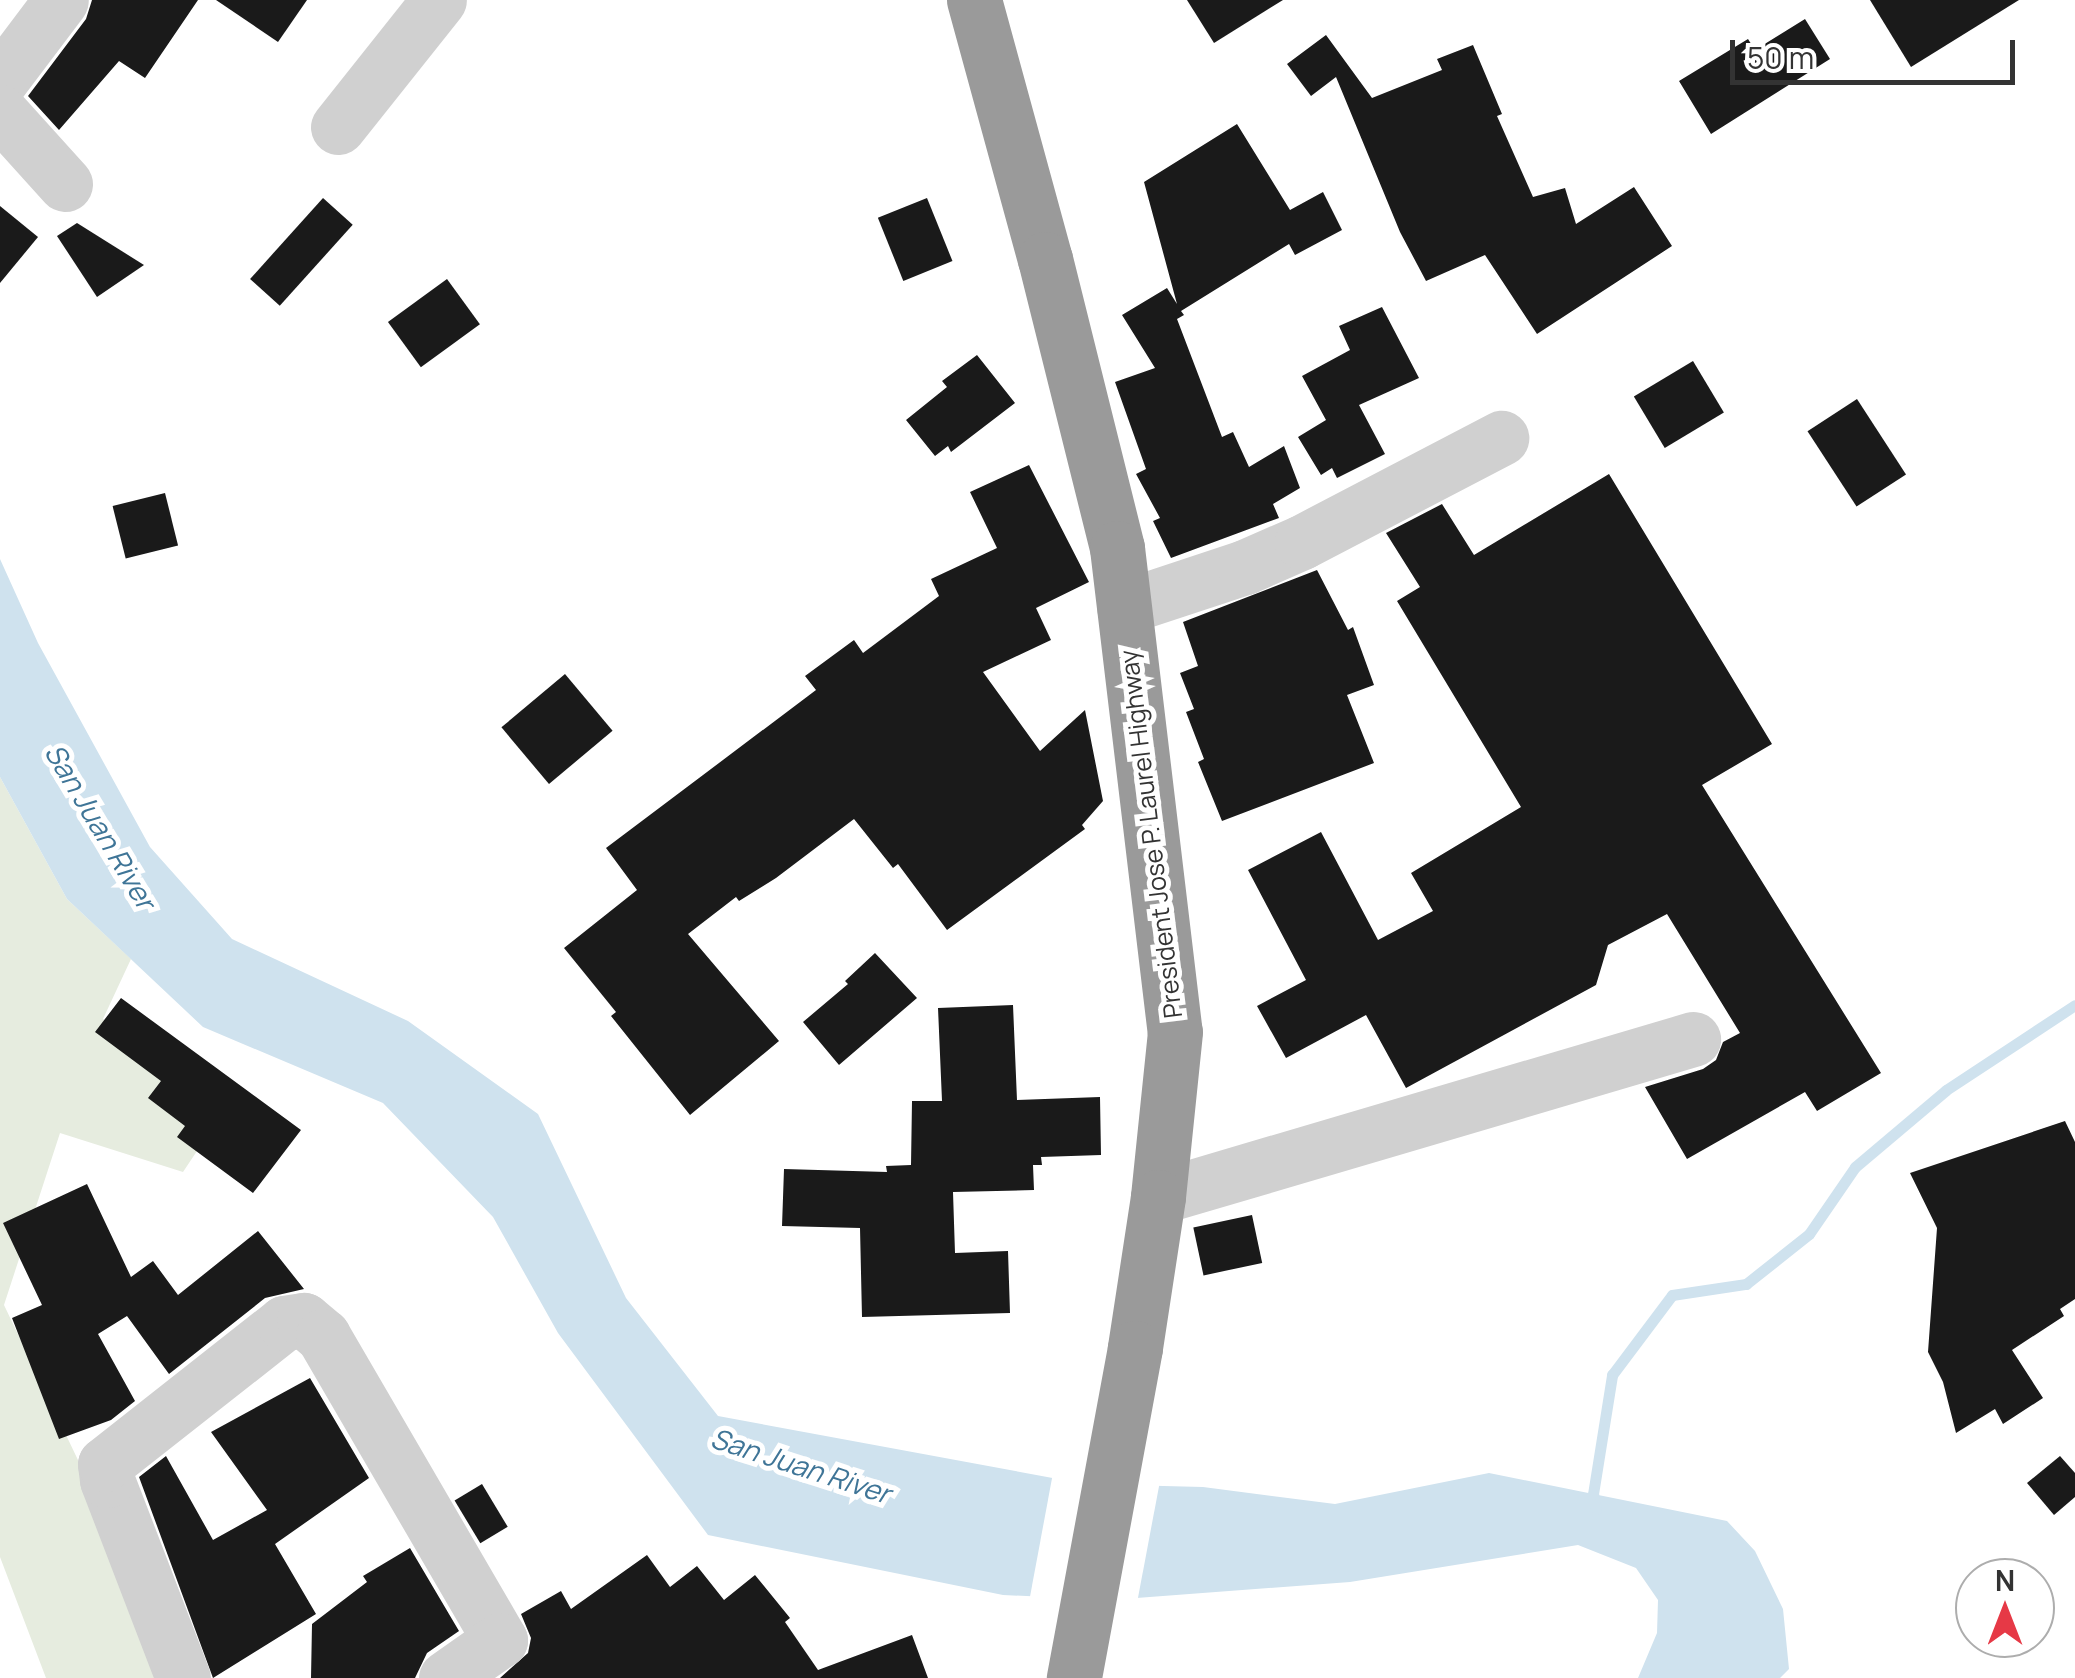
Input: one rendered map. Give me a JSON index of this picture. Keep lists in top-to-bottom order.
{
  "streets": {
    "highway": ["President Jose P. Laurel Highway"]
  },
  "water": ["San Juan River"],
  "scale_bar": "50 m",
  "north": "top"
}
